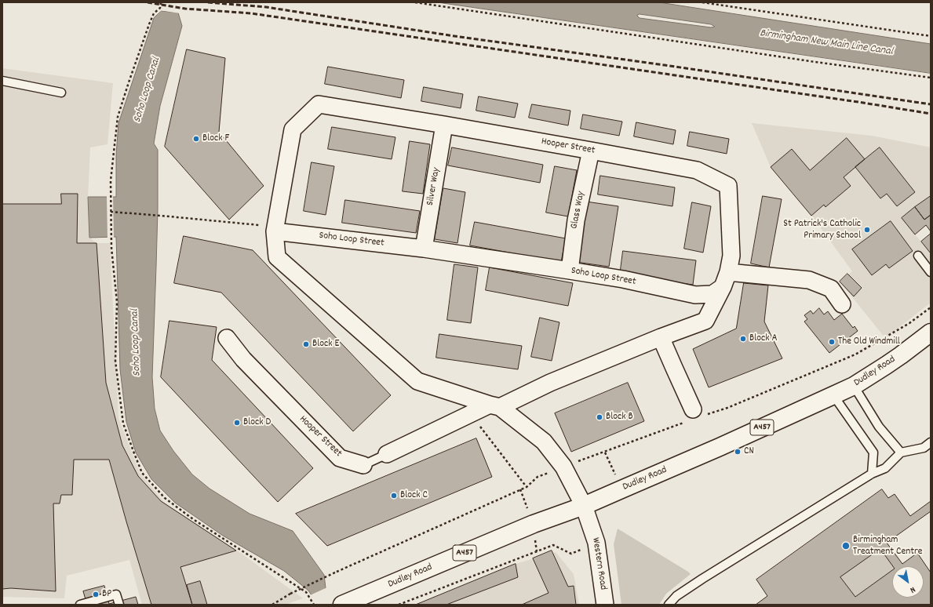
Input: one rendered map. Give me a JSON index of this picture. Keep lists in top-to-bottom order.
{
  "streets": {
    "main road": ["Dudley Road", "A457"],
    "street": [
      "Hooper Street",
      "Silver Way",
      "Glass Way",
      "Soho Loop Street",
      "Western Road"
    ]
  },
  "crossings": [
    ["Hooper Street", "Silver Way"],
    ["Hooper Street", "Glass Way"],
    ["Hooper Street", "Soho Loop Street"],
    ["Hooper Street", "Western Road"],
    ["Silver Way", "Soho Loop Street"],
    ["Glass Way", "Soho Loop Street"],
    ["Dudley Road", "Western Road"]
  ],
  "water": ["Birmingham New Main Line Canal", "Soho Loop Canal"],
  "places": [
    "Block F",
    "St Patrick's Catholic Primary School",
    "Block A",
    "The Old Windmill",
    "Block E",
    "Block B",
    "Block D",
    "CN",
    "Block C",
    "Birmingham Treatment Centre",
    "BP"
  ],
  "north": "bottom right"
}
